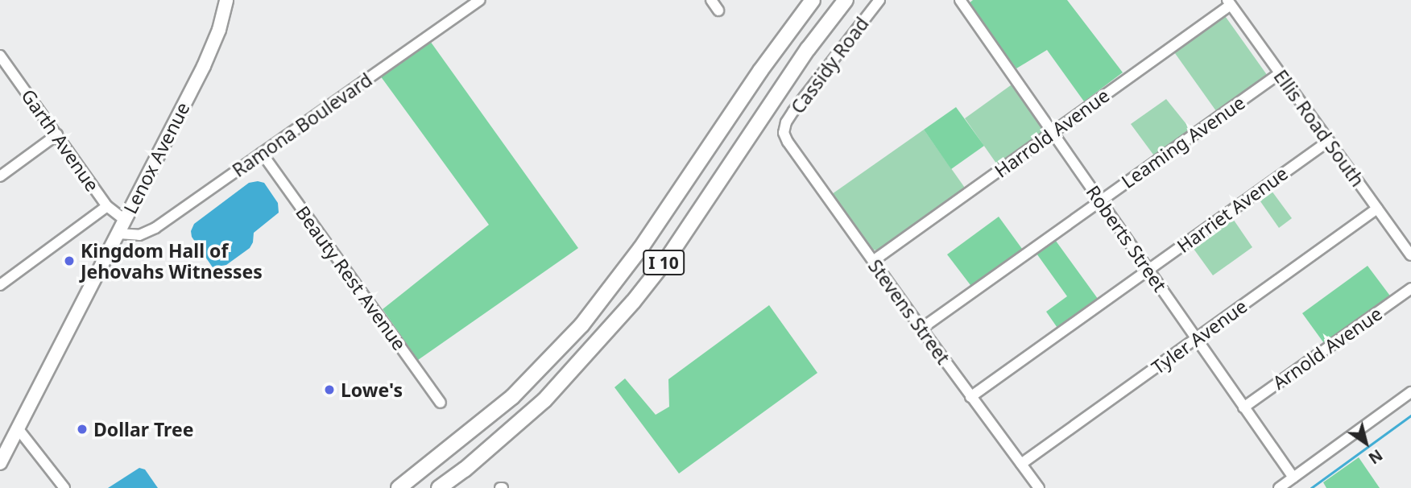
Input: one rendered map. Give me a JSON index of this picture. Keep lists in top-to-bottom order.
{
  "streets": {
    "highway": ["I 10"],
    "main road": ["Lenox Avenue"],
    "street": [
      "Cassidy Road",
      "Ramona Boulevard",
      "Ellis Road South",
      "Harrold Avenue",
      "Garth Avenue",
      "Leaming Avenue",
      "Harriet Avenue",
      "Roberts Street",
      "Beauty Rest Avenue",
      "Stevens Street",
      "Tyler Avenue",
      "Arnold Avenue"
    ]
  },
  "crossings": [
    ["Cassidy Road", "Stevens Street"],
    ["Ramona Boulevard", "Lenox Avenue"],
    ["Ramona Boulevard", "Beauty Rest Avenue"],
    ["Ellis Road South", "Harrold Avenue"],
    ["Ellis Road South", "Leaming Avenue"],
    ["Ellis Road South", "Harriet Avenue"],
    ["Ellis Road South", "Tyler Avenue"],
    ["Harrold Avenue", "Roberts Street"],
    ["Harrold Avenue", "Stevens Street"],
    ["Garth Avenue", "Lenox Avenue"],
    ["Leaming Avenue", "Roberts Street"],
    ["Leaming Avenue", "Stevens Street"],
    ["Harriet Avenue", "Roberts Street"],
    ["Harriet Avenue", "Stevens Street"],
    ["Roberts Street", "Tyler Avenue"],
    ["Roberts Street", "Arnold Avenue"],
    ["Stevens Street", "Tyler Avenue"]
  ],
  "places": ["Kingdom Hall of Jehovahs Witnesses", "Lowe's", "Dollar Tree"],
  "north": "bottom right"
}
